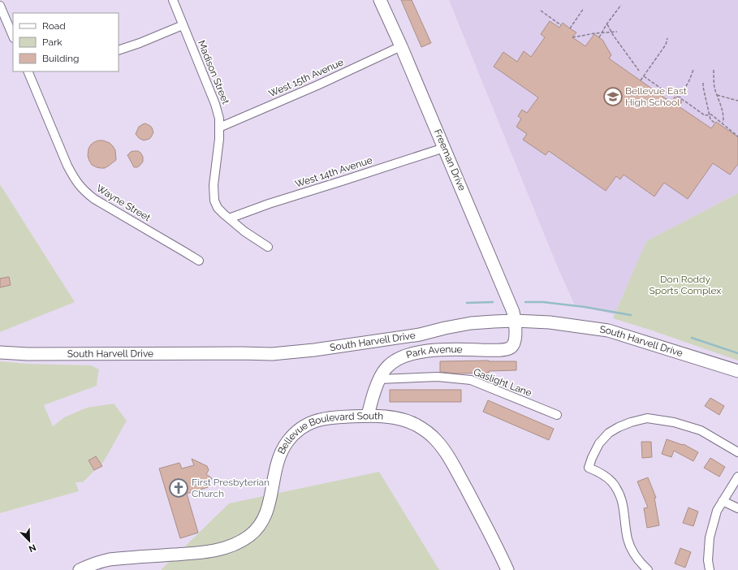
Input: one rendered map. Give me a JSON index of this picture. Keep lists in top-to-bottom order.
{
  "streets": {
    "street": [
      "Madison Street",
      "West 15th Avenue",
      "Freeman Drive",
      "West 14th Avenue",
      "Wayne Street",
      "South Harvell Drive",
      "Park Avenue",
      "Gaslight Lane",
      "Bellevue Boulevard South"
    ]
  },
  "crossings": [
    ["Madison Street", "West 15th Avenue"],
    ["Madison Street", "West 14th Avenue"],
    ["West 15th Avenue", "Freeman Drive"],
    ["Freeman Drive", "West 14th Avenue"],
    ["Freeman Drive", "South Harvell Drive"],
    ["Freeman Drive", "Park Avenue"],
    ["South Harvell Drive", "Park Avenue"],
    ["Park Avenue", "Gaslight Lane"],
    ["Park Avenue", "Bellevue Boulevard South"]
  ],
  "parks": ["Don Roddy Sports Complex"],
  "places": {
    "school or university": ["Bellevue East High School"],
    "church": ["First Presbyterian Church"]
  },
  "legend": ["Road", "Park", "Building"],
  "north": "bottom right"
}
